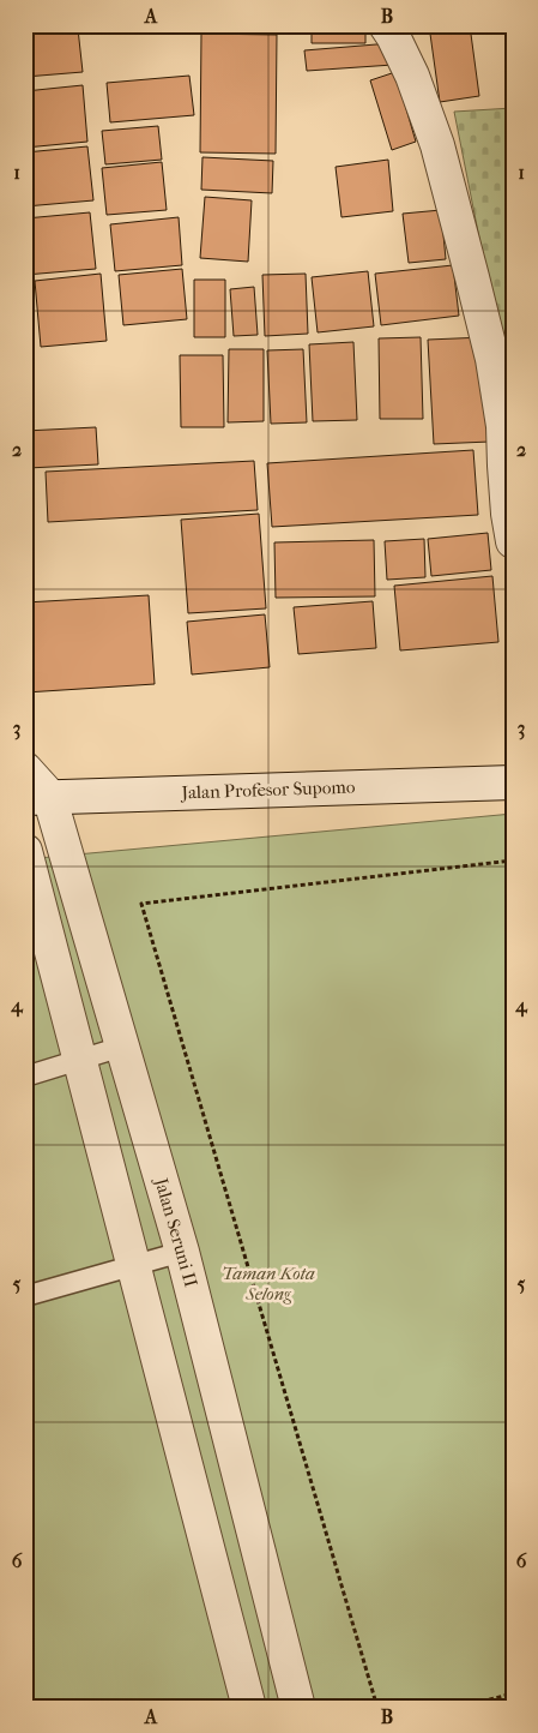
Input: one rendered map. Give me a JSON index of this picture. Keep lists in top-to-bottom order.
{
  "streets": {
    "street": ["Jalan Profesor Supomo", "Jalan Seruni II"]
  },
  "crossings": [
    ["Jalan Profesor Supomo", "Jalan Seruni II"]
  ],
  "parks": ["Taman Kota Selong"],
  "grid": {
    "columns": ["A", "B"],
    "rows": [
      "1",
      "2",
      "3",
      "4",
      "5",
      "6"
    ]
  }
}
